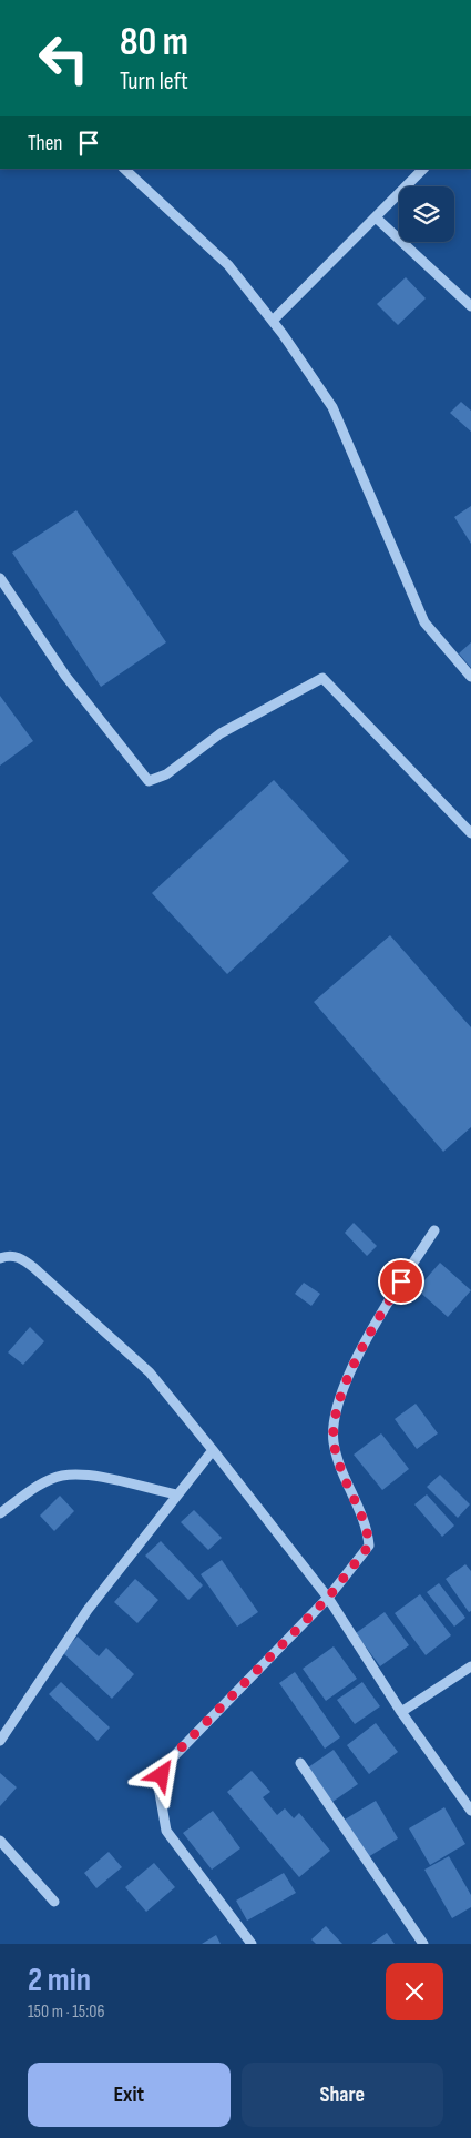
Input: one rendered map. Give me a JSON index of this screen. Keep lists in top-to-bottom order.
{
  "page": {
    "turn": ["80 m", "Turn left"],
    "then": "Then",
    "heading": ["2 min", "150 m · 15:06"],
    "buttons": ["Exit", "Share"]
  }
}
